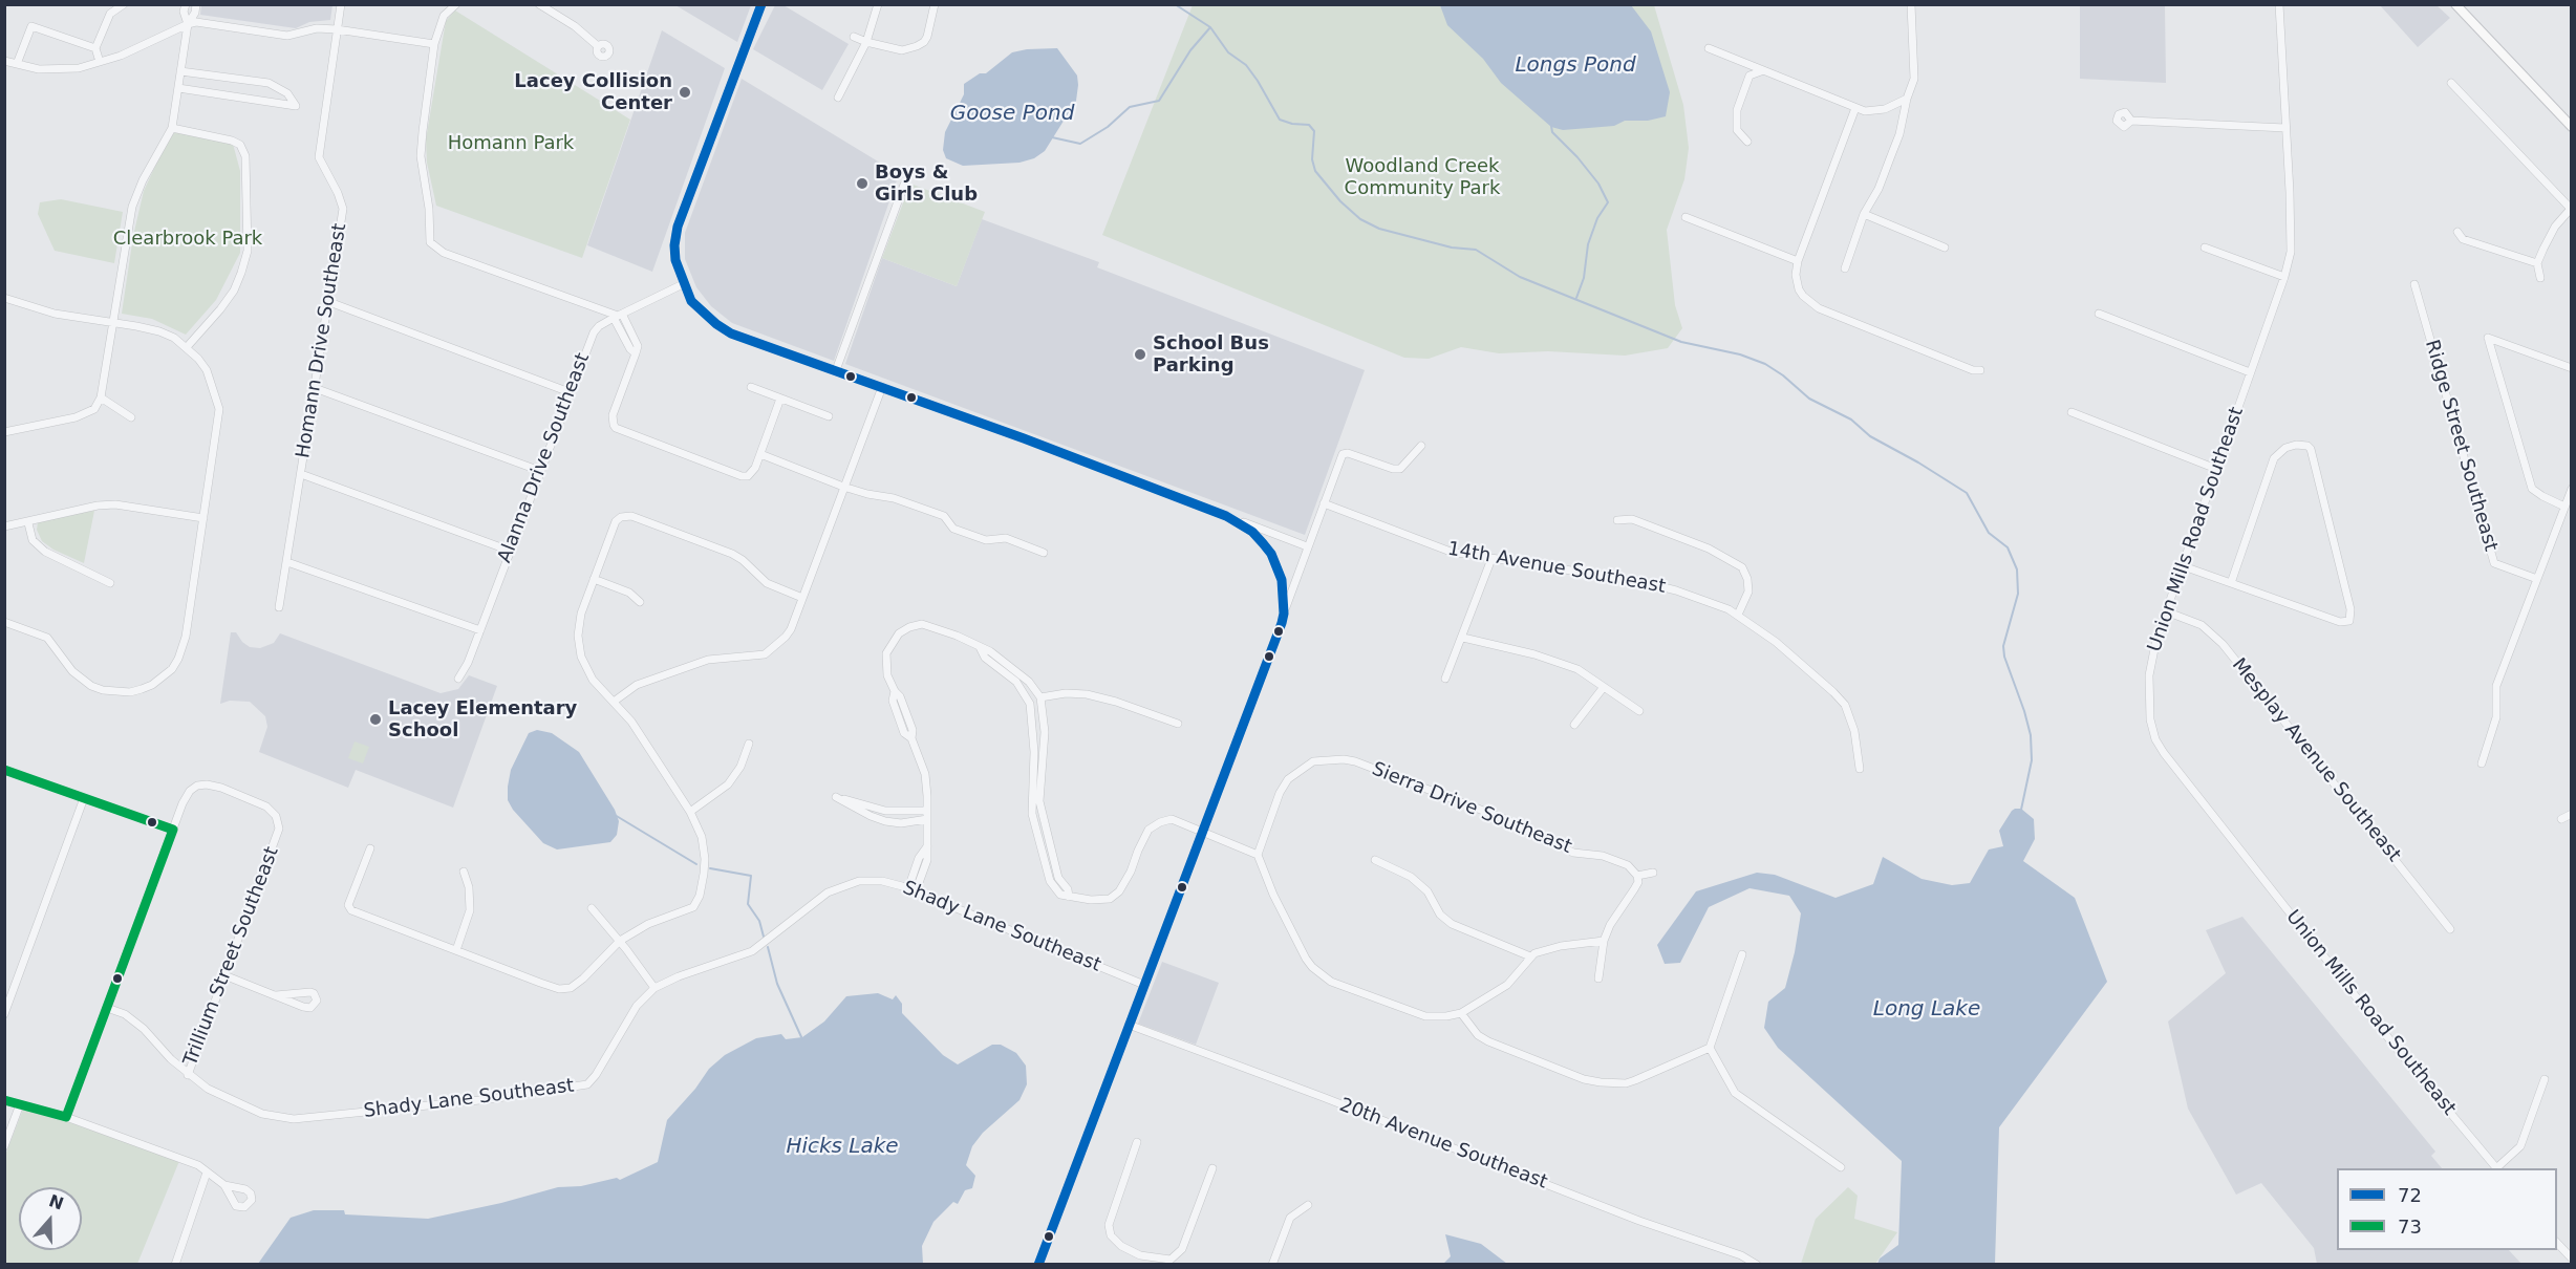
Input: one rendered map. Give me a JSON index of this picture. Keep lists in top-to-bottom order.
{
  "streets": {
    "street": [
      "Homann Drive Southeast",
      "Ridge Street Southeast",
      "Alanna Drive Southeast",
      "Union Mills Road Southeast",
      "14th Avenue Southeast",
      "Mesplay Avenue Southeast",
      "Sierra Drive Southeast",
      "Shady Lane Southeast",
      "Trillium Street Southeast",
      "20th Avenue Southeast"
    ]
  },
  "crossings": [
    ["Union Mills Road Southeast", "Mesplay Avenue Southeast"],
    ["Shady Lane Southeast", "Trillium Street Southeast"]
  ],
  "water": [
    "Longs Pond",
    "Goose Pond",
    "Long Lake",
    "Hicks Lake"
  ],
  "parks": ["Homann Park", "Woodland Creek Community Park", "Clearbrook Park"],
  "places": [
    "Lacey Collision Center",
    "Boys & Girls Club",
    "School Bus Parking",
    "Lacey Elementary School"
  ],
  "lines": ["transit line 72", "transit line 73"],
  "legend": ["72", "73"],
  "north": "top"
}
